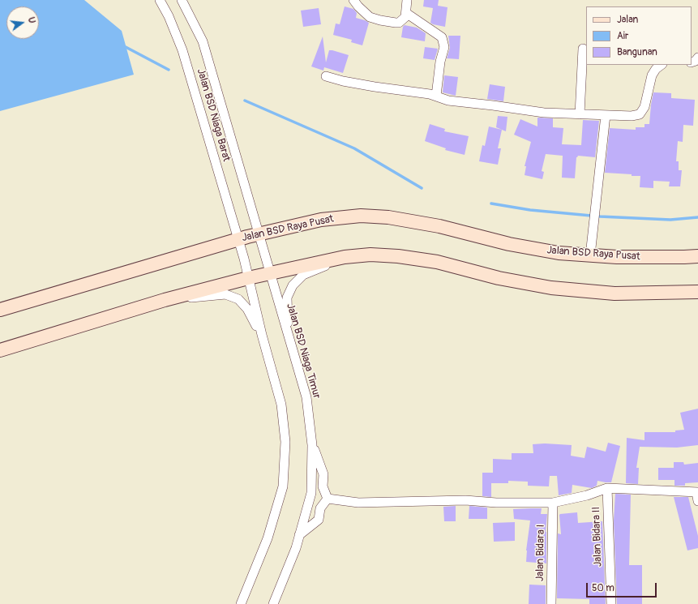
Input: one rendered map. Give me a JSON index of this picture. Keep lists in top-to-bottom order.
{
  "streets": {
    "main road": ["Jalan BSD Raya Pusat"],
    "street": [
      "Jalan BSD Niaga Barat",
      "Jalan BSD Niaga Timur",
      "Jalan Bidara II",
      "Jalan Bidara I"
    ]
  },
  "crossings": [
    ["Jalan BSD Niaga Barat", "Jalan BSD Raya Pusat"],
    ["Jalan BSD Niaga Barat", "Jalan BSD Niaga Timur"]
  ],
  "legend": ["Jalan", "Air", "Bangunan"],
  "scale_bar": "50 m",
  "north": "right"
}
